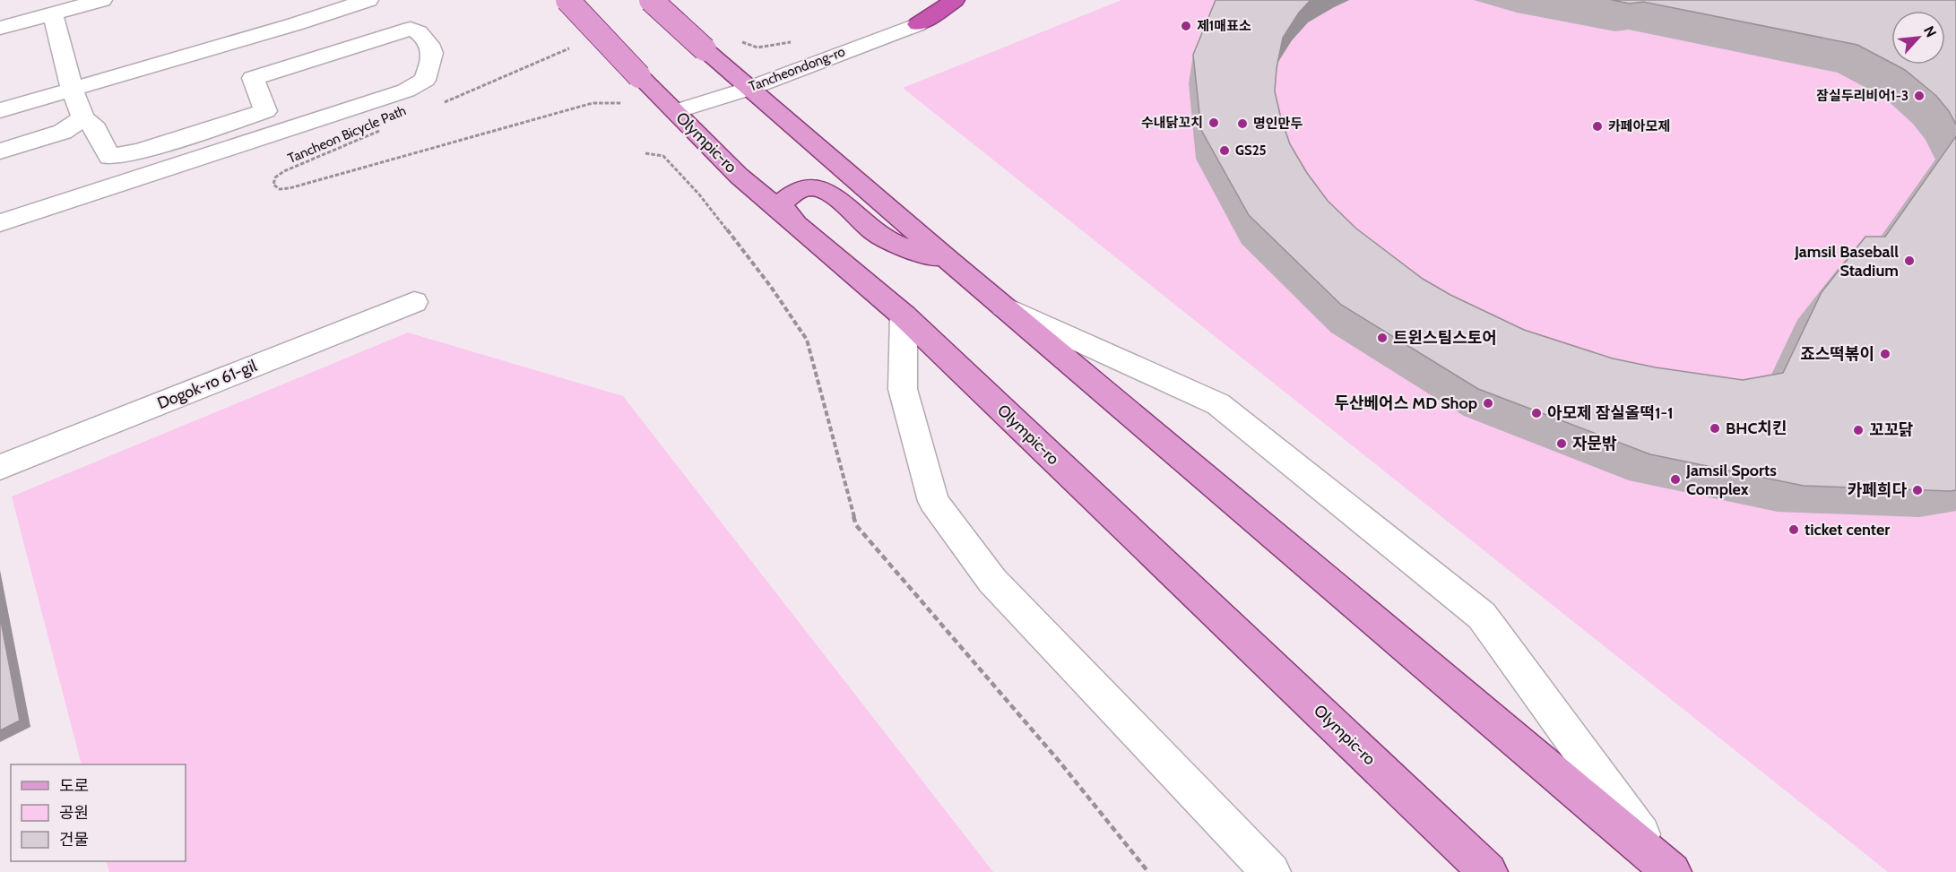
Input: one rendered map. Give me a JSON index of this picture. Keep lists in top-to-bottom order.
{
  "streets": {
    "main road": ["Olympic-ro"],
    "street": ["Tancheondong-ro", "Dogok-ro 61-gil"],
    "path": ["Tancheon Bicycle Path"]
  },
  "crossings": [
    ["Tancheondong-ro", "Olympic-ro"]
  ],
  "places": [
    "제1매표소",
    "잠실두리비어1-3",
    "수내닭꼬치",
    "명인만두",
    "카페아모제",
    "GS25",
    "Jamsil Baseball Stadium",
    "트윈스팀스토어",
    "죠스떡볶이",
    "두산베어스 MD Shop",
    "아모제 잠실올떡1-1",
    "BHC치킨",
    "꼬꼬닭",
    "자문밖",
    "Jamsil Sports Complex",
    "카페희다",
    "ticket center"
  ],
  "legend": ["도로", "공원", "건물"],
  "north": "top right"
}
